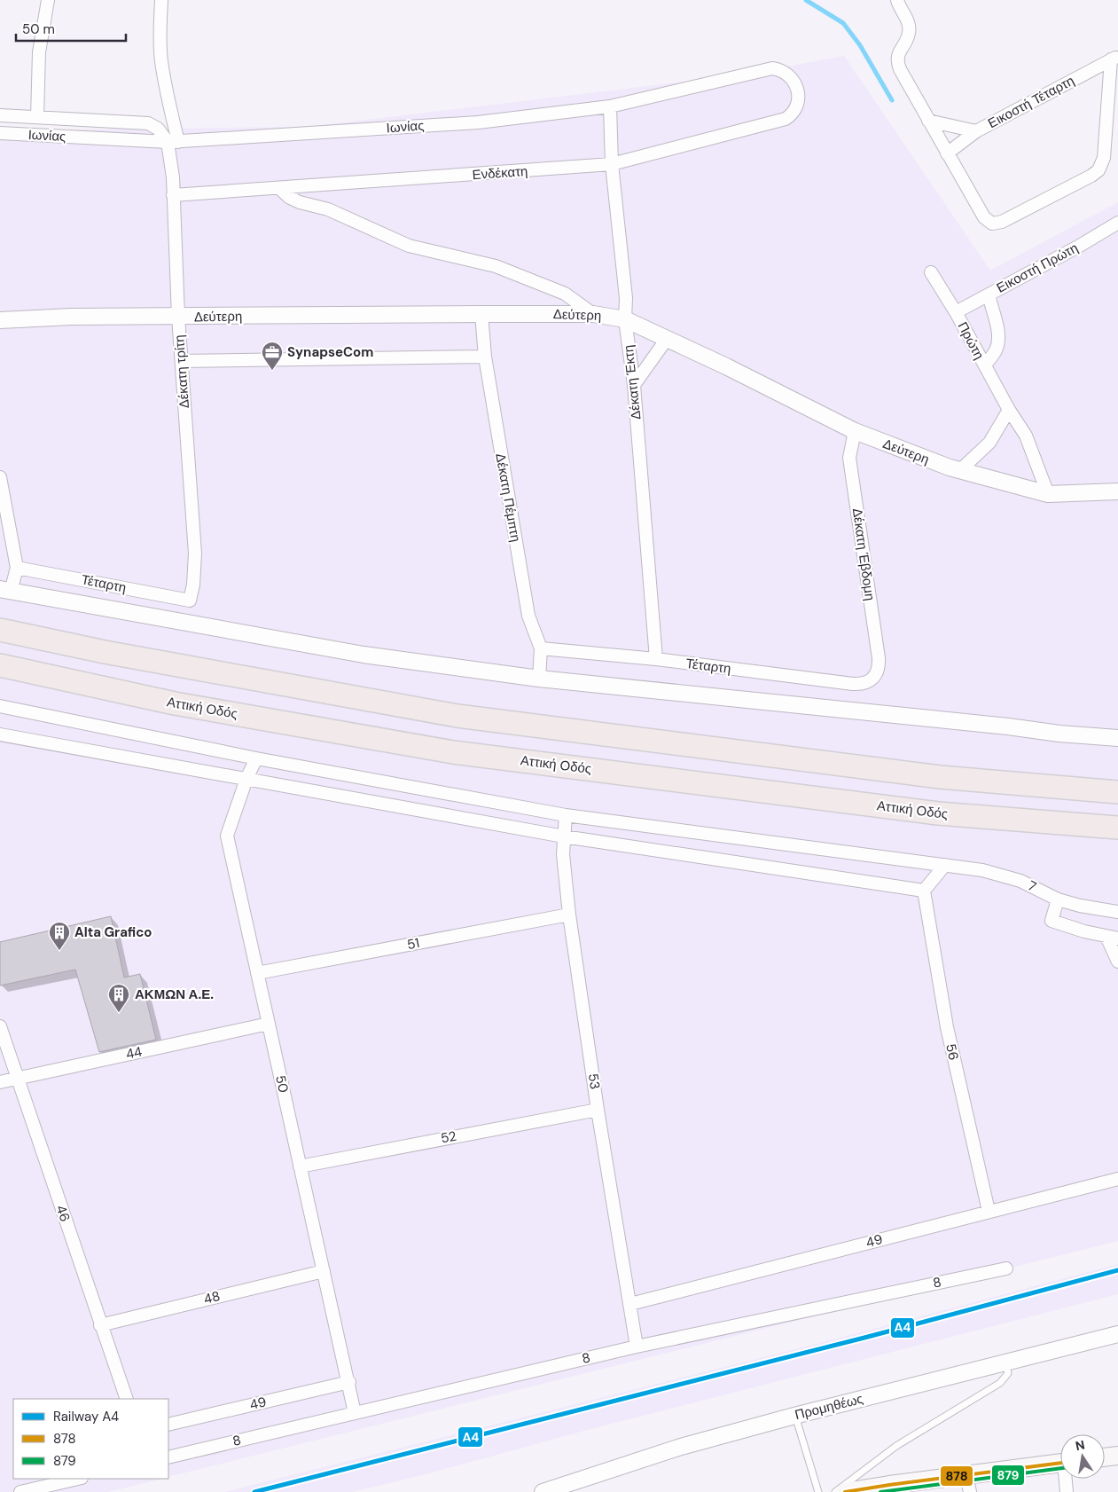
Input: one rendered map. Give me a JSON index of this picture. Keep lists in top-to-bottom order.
{
  "streets": {
    "highway": ["Αττική Οδός"],
    "street": [
      "Εικοστή Τέταρτη",
      "Ιωνίας",
      "Ενδέκατη",
      "Εικοστή Πρώτη",
      "Δεύτερη",
      "Πρώτη",
      "Δέκατη τρίτη",
      "Δέκατη Έκτη",
      "Δέκατη Πέμπτη",
      "Δέκατη Έβδομη",
      "Τέταρτη",
      "7",
      "51",
      "56",
      "44",
      "53",
      "50",
      "52",
      "46",
      "49",
      "8",
      "48",
      "Προμηθέως"
    ]
  },
  "crossings": [
    ["Ιωνίας", "Ενδέκατη"],
    ["Ιωνίας", "Δέκατη τρίτη"],
    ["Ιωνίας", "Δέκατη Έκτη"],
    ["Ενδέκατη", "Δέκατη τρίτη"],
    ["Ενδέκατη", "Δέκατη Έκτη"],
    ["Εικοστή Πρώτη", "Πρώτη"],
    ["Δεύτερη", "Πρώτη"],
    ["Δεύτερη", "Δέκατη τρίτη"],
    ["Δεύτερη", "Δέκατη Έκτη"],
    ["Δεύτερη", "Δέκατη Πέμπτη"],
    ["Δεύτερη", "Δέκατη Έβδομη"],
    ["Δέκατη τρίτη", "Τέταρτη"],
    ["Δέκατη Έκτη", "Τέταρτη"],
    ["Δέκατη Πέμπτη", "Τέταρτη"],
    ["Δέκατη Έβδομη", "Τέταρτη"],
    ["7", "53"],
    ["7", "50"],
    ["51", "53"],
    ["51", "50"],
    ["56", "49"],
    ["44", "50"],
    ["44", "46"],
    ["53", "52"],
    ["53", "49"],
    ["53", "8"],
    ["50", "52"],
    ["50", "49"],
    ["50", "8"],
    ["50", "48"],
    ["46", "48"]
  ],
  "places": {
    "office": ["SynapseCom"],
    "building": ["Alta Grafico", "ΑΚΜΩΝ Α.Ε."]
  },
  "lines": ["rail line A4", "transit line 878", "transit line 879"],
  "legend": ["Railway A4", "878", "879"],
  "scale_bar": "50 m",
  "north": "top"
}
